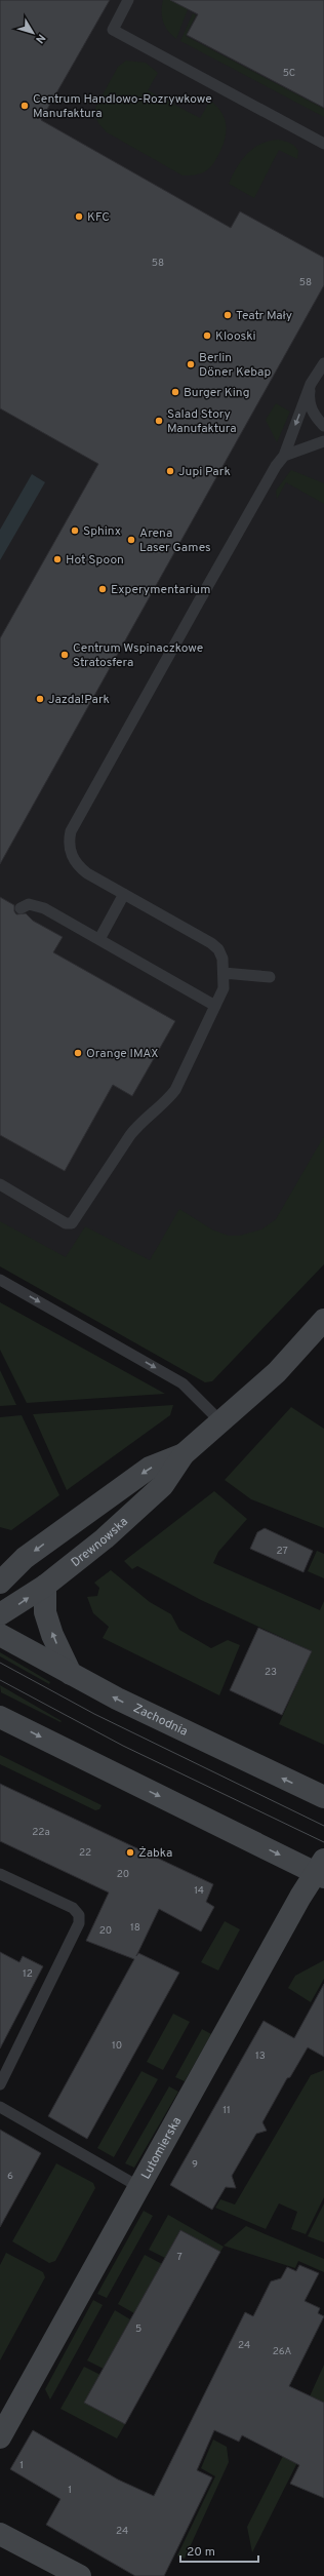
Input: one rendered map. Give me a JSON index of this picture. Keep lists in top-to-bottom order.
{
  "streets": {
    "main road": ["Drewnowska", "Zachodnia", "Lutomierska"]
  },
  "places": [
    "Centrum Handlowo-Rozrywkowe Manufaktura",
    "KFC",
    "Teatr Mały",
    "Klooski",
    "Berlin Döner Kebap",
    "Burger King",
    "Salad Story Manufaktura",
    "Jupi Park",
    "Sphinx",
    "Arena Laser Games",
    "Hot Spoon",
    "Experymentarium",
    "Centrum Wspinaczkowe Stratosfera",
    "Jazda!Park",
    "Orange IMAX",
    "Żabka"
  ],
  "house_numbers": [
    "5C",
    "58",
    "58",
    "27",
    "23",
    "22a",
    "22",
    "20",
    "14",
    "18",
    "20",
    "12",
    "10",
    "13",
    "11",
    "9",
    "6",
    "7",
    "5",
    "24",
    "26A",
    "1",
    "1",
    "24"
  ],
  "scale_bar": "20 m",
  "north": "bottom right"
}
